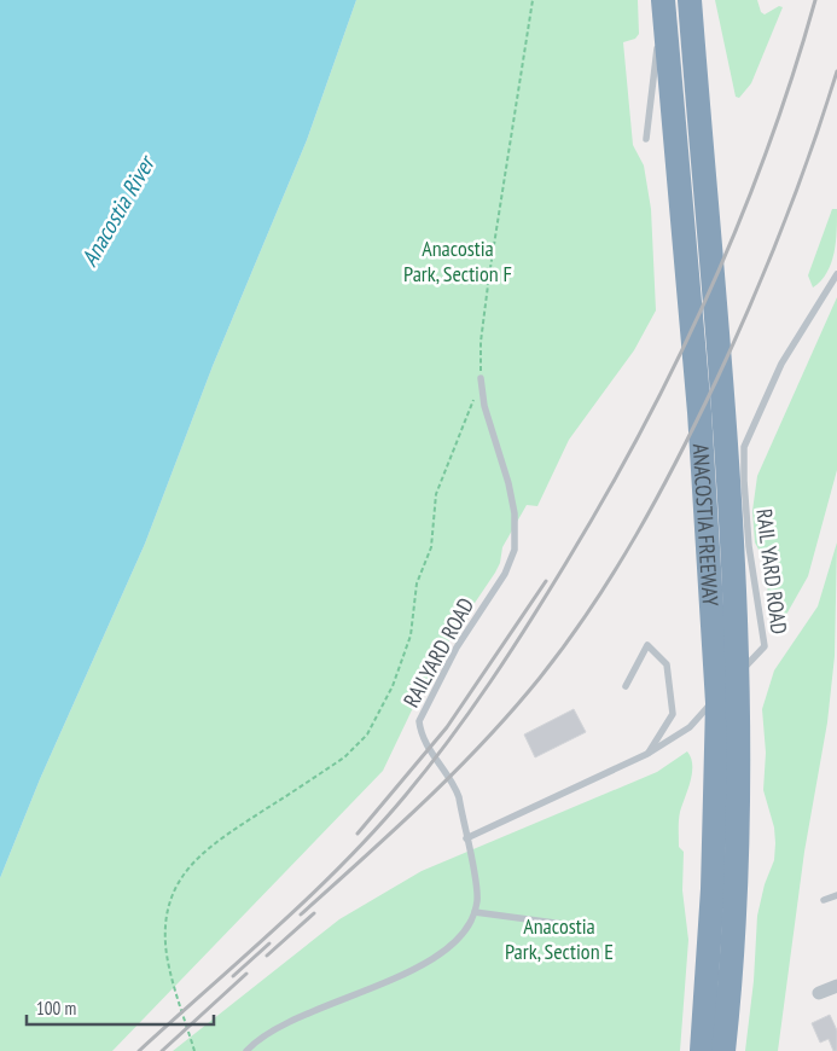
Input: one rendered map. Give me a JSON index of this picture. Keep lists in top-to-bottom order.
{
  "streets": {
    "highway": ["ANACOSTIA FREEWAY"],
    "lane": ["RAIL YARD ROAD", "RAILYARD ROAD"]
  },
  "crossings": [
    ["RAIL YARD ROAD", "RAILYARD ROAD"]
  ],
  "water": ["Anacostia River"],
  "parks": ["Anacostia Park, Section F", "Anacostia Park, Section E"],
  "scale_bar": "100 m"
}
